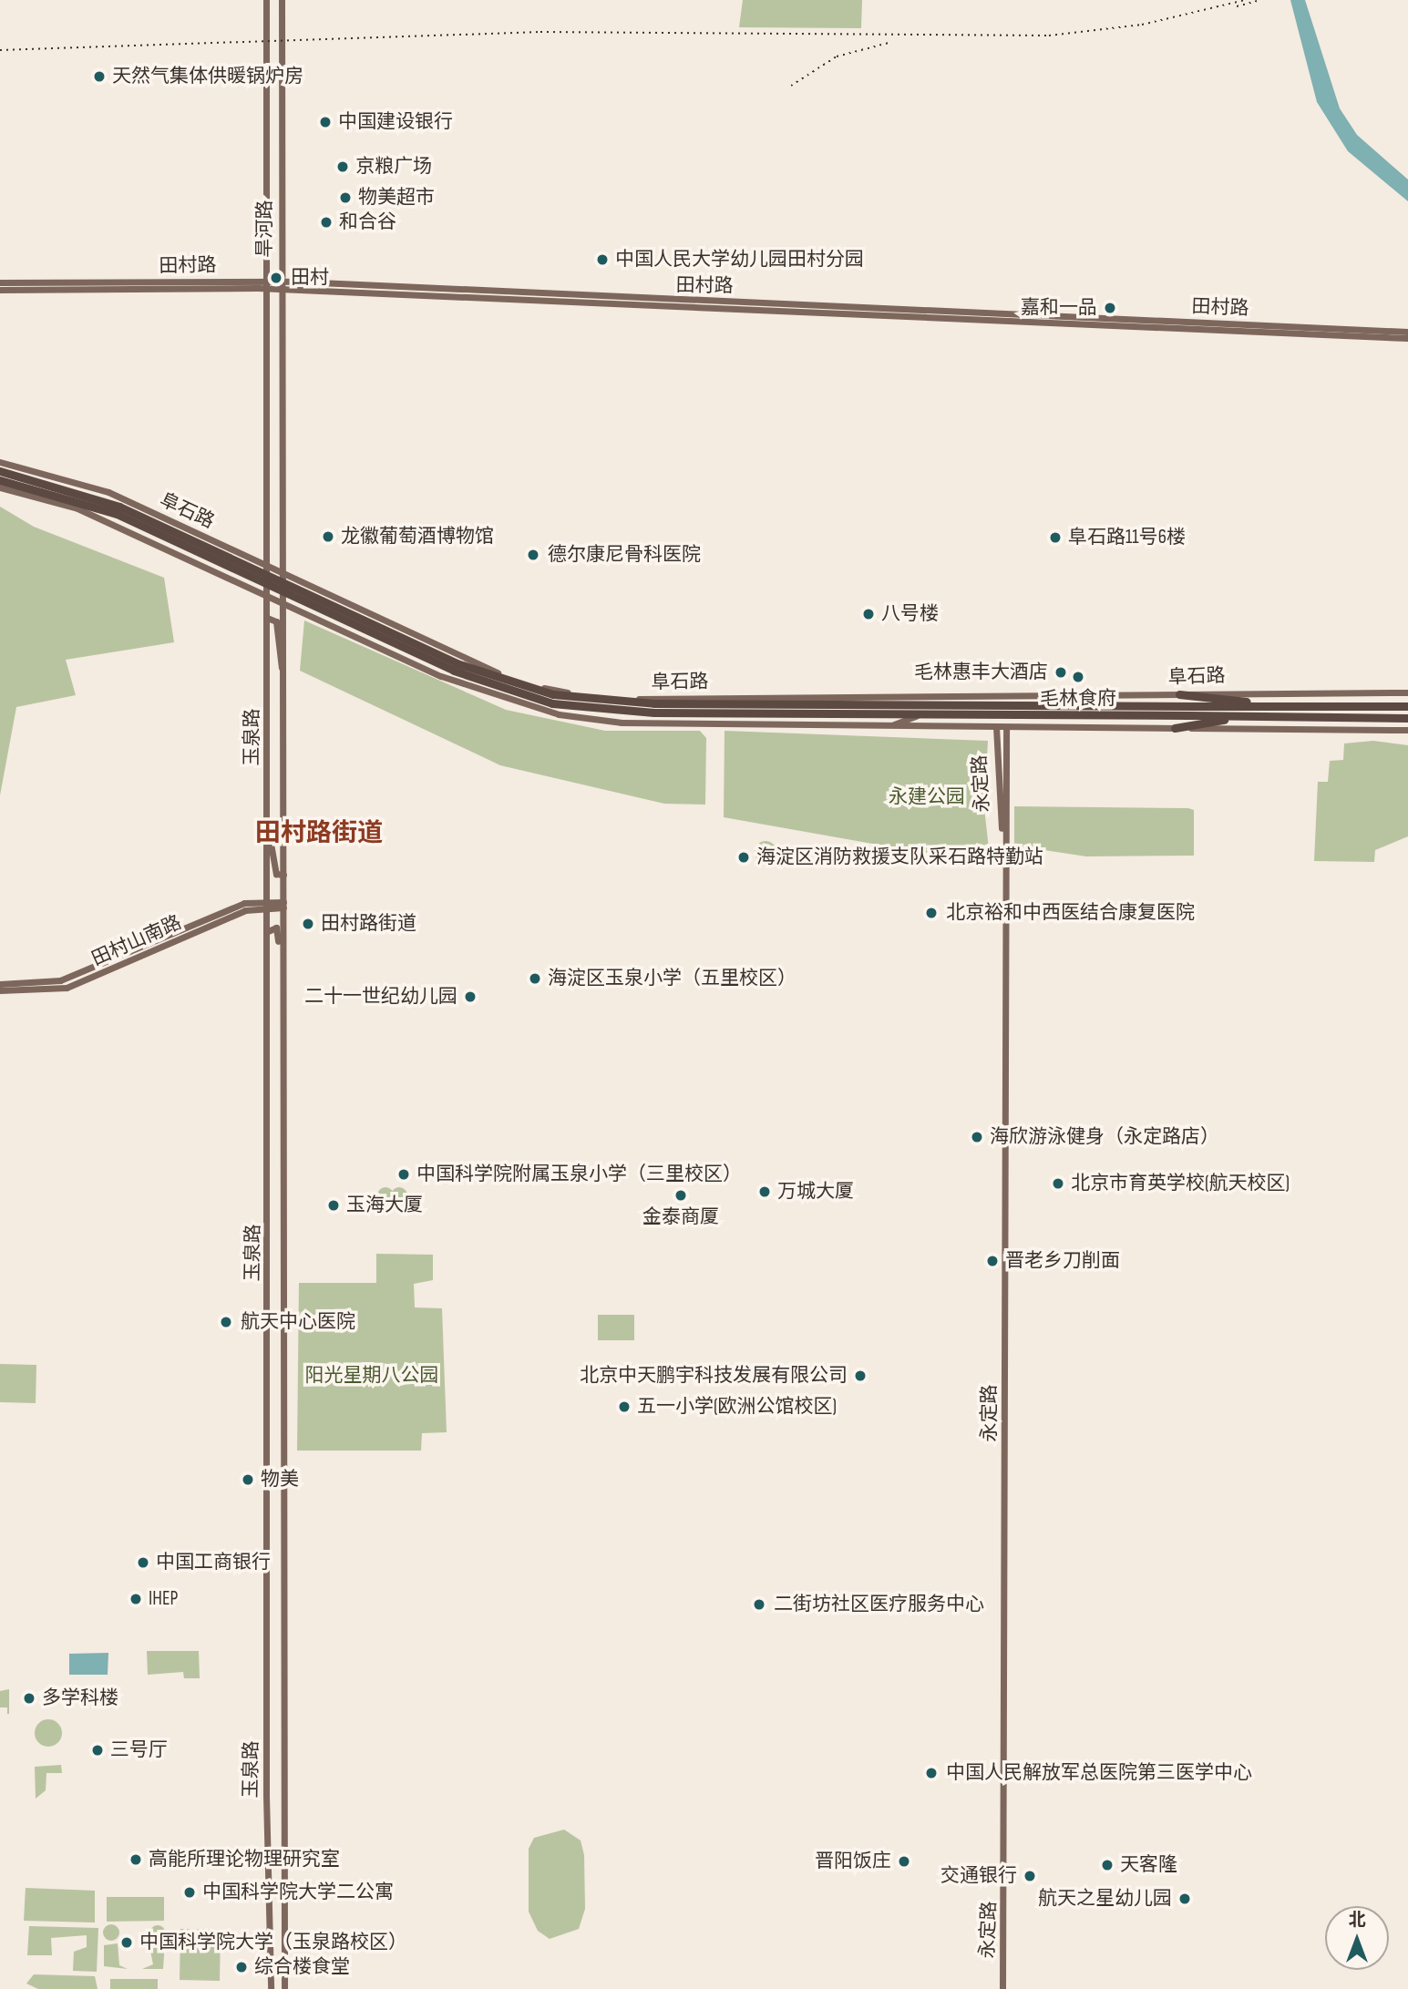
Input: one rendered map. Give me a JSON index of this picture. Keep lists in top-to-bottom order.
{
  "streets": {
    "highway": ["阜石路"],
    "main road": [
      "旱河路",
      "田村路",
      "玉泉路",
      "永定路",
      "田村山南路"
    ]
  },
  "crossings": [
    ["旱河路", "田村路"],
    ["旱河路", "阜石路"],
    ["旱河路", "玉泉路"],
    ["阜石路", "玉泉路"],
    ["阜石路", "永定路"],
    ["玉泉路", "田村山南路"]
  ],
  "districts": ["田村路街道"],
  "parks": ["永建公园", "阳光星期八公园"],
  "places": [
    "天然气集体供暖锅炉房",
    "中国建设银行",
    "京粮广场",
    "物美超市",
    "和合谷",
    "中国人民大学幼儿园田村分园",
    "田村",
    "嘉和一品",
    "龙徽葡萄酒博物馆",
    "阜石路11号6楼",
    "德尔康尼骨科医院",
    "八号楼",
    "毛林惠丰大酒店",
    "毛林食府",
    "海淀区消防救援支队采石路特勤站",
    "北京裕和中西医结合康复医院",
    "田村路街道",
    "海淀区玉泉小学（五里校区）",
    "二十一世纪幼儿园",
    "海欣游泳健身（永定路店）",
    "中国科学院附属玉泉小学（三里校区）",
    "北京市育英学校(航天校区)",
    "万城大厦",
    "金泰商厦",
    "玉海大厦",
    "晋老乡刀削面",
    "航天中心医院",
    "北京中天鹏宇科技发展有限公司",
    "五一小学(欧洲公馆校区)",
    "物美",
    "中国工商银行",
    "IHEP",
    "二街坊社区医疗服务中心",
    "多学科楼",
    "三号厅",
    "中国人民解放军总医院第三医学中心",
    "高能所理论物理研究室",
    "晋阳饭庄",
    "天客隆",
    "交通银行",
    "中国科学院大学二公寓",
    "航天之星幼儿园",
    "中国科学院大学（玉泉路校区）",
    "综合楼食堂"
  ],
  "north": "top"
}
